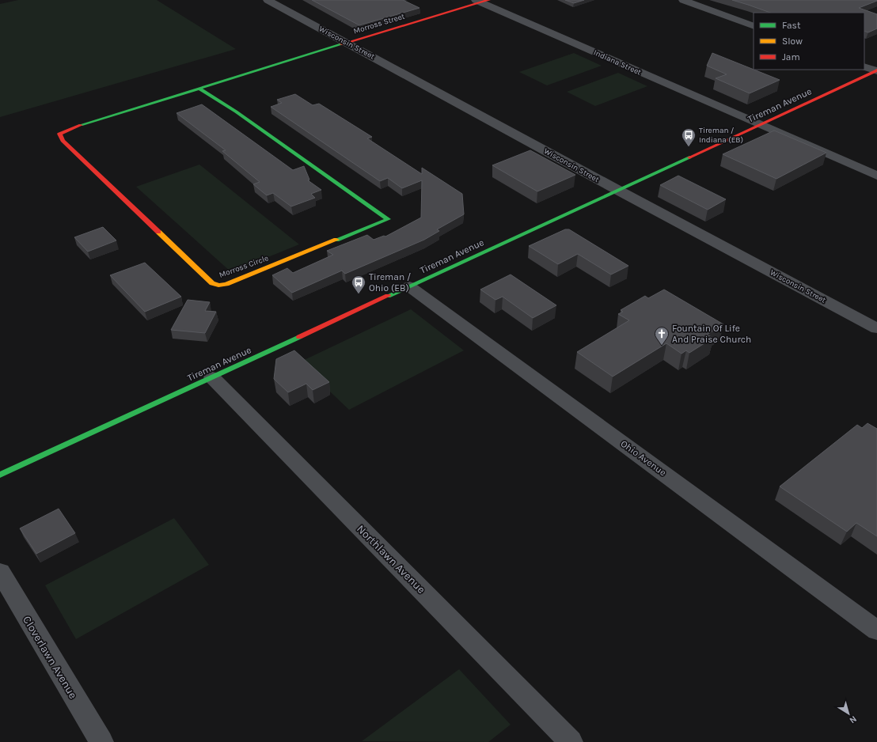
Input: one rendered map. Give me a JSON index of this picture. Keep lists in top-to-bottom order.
{
  "streets": {
    "street": [
      "Morross Street",
      "Wisconsin Street",
      "Indiana Street",
      "Tireman Avenue",
      "Morross Circle",
      "Ohio Avenue",
      "Northlawn Avenue",
      "Cloverlawn Avenue"
    ]
  },
  "crossings": [
    ["Morross Street", "Wisconsin Street"],
    ["Morross Street", "Indiana Street"],
    ["Morross Street", "Morross Circle"],
    ["Wisconsin Street", "Tireman Avenue"],
    ["Indiana Street", "Tireman Avenue"],
    ["Tireman Avenue", "Ohio Avenue"],
    ["Tireman Avenue", "Northlawn Avenue"]
  ],
  "places": {
    "bus stop": ["Tireman / Indiana (EB)", "Tireman / Ohio (EB)"],
    "church": ["Fountain Of Life And Praise Church"]
  },
  "legend": ["Fast", "Slow", "Jam"],
  "north": "bottom right"
}
